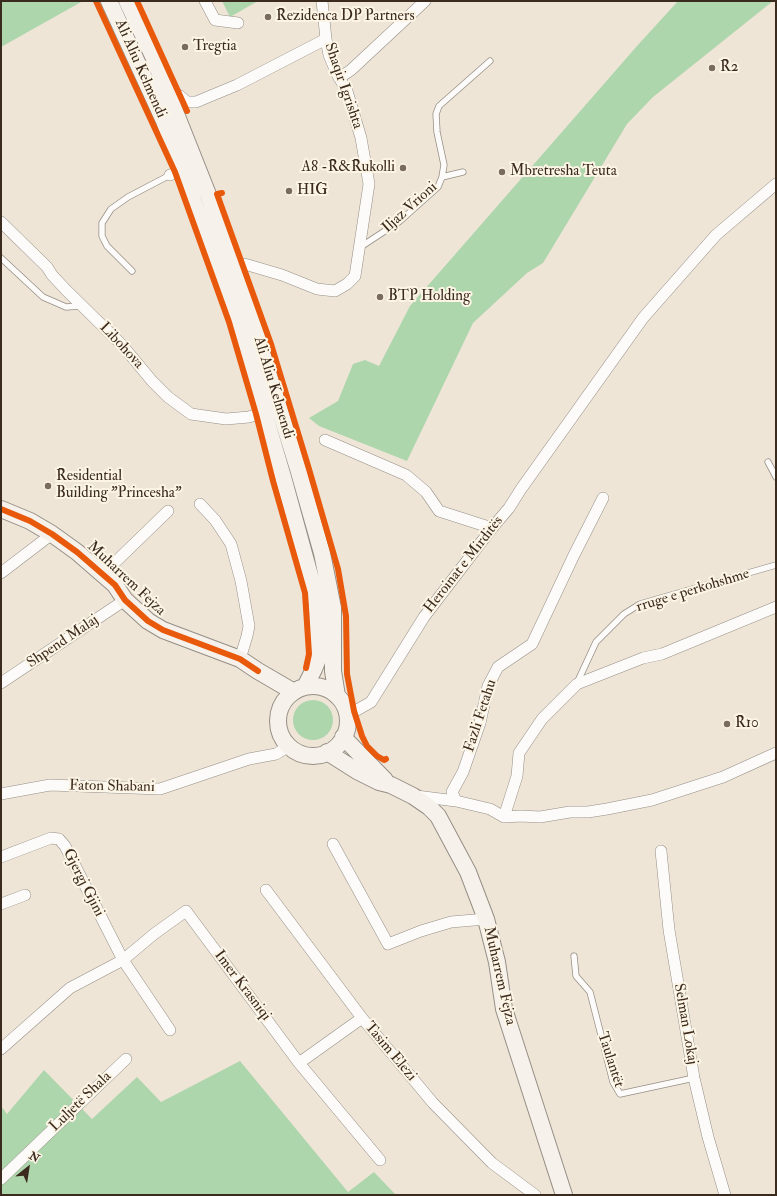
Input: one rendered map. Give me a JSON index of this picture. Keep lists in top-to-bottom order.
{
  "streets": {
    "main road": ["Ali Aliu Kelmendi", "Muharrem Fejza"],
    "street": [
      "Shaqir Igrishta",
      "Libohova",
      "Heroinat e Mirditës",
      "rruge e perkohshme",
      "Shpend Malaj",
      "Fazli Fetahu",
      "Faton Shabani",
      "Gjergj Gjini",
      "Imer Krasniqi",
      "Selman Lokaj",
      "Tasim Elezi",
      "Luljetë Shala"
    ],
    "lane": ["Iljaz Vrioni", "Taulantët"]
  },
  "crossings": [
    ["Ali Aliu Kelmendi", "Shaqir Igrishta"],
    ["Ali Aliu Kelmendi", "Libohova"],
    ["Ali Aliu Kelmendi", "Heroinat e Mirditës"],
    ["Ali Aliu Kelmendi", "Muharrem Fejza"],
    ["Ali Aliu Kelmendi", "Faton Shabani"],
    ["Shaqir Igrishta", "Iljaz Vrioni"],
    ["Heroinat e Mirditës", "Muharrem Fejza"],
    ["Heroinat e Mirditës", "Faton Shabani"],
    ["Muharrem Fejza", "Shpend Malaj"],
    ["Muharrem Fejza", "Faton Shabani"],
    ["Gjergj Gjini", "Imer Krasniqi"],
    ["Selman Lokaj", "Taulantët"]
  ],
  "places": [
    "Rezidenca DP Partners",
    "Tregtia",
    "R2",
    "A8 -R&Rukolli",
    "Mbretresha Teuta",
    "HIG",
    "BTP Holding",
    "Residential Building \"Princesha\"",
    "R10"
  ],
  "north": "top right"
}
